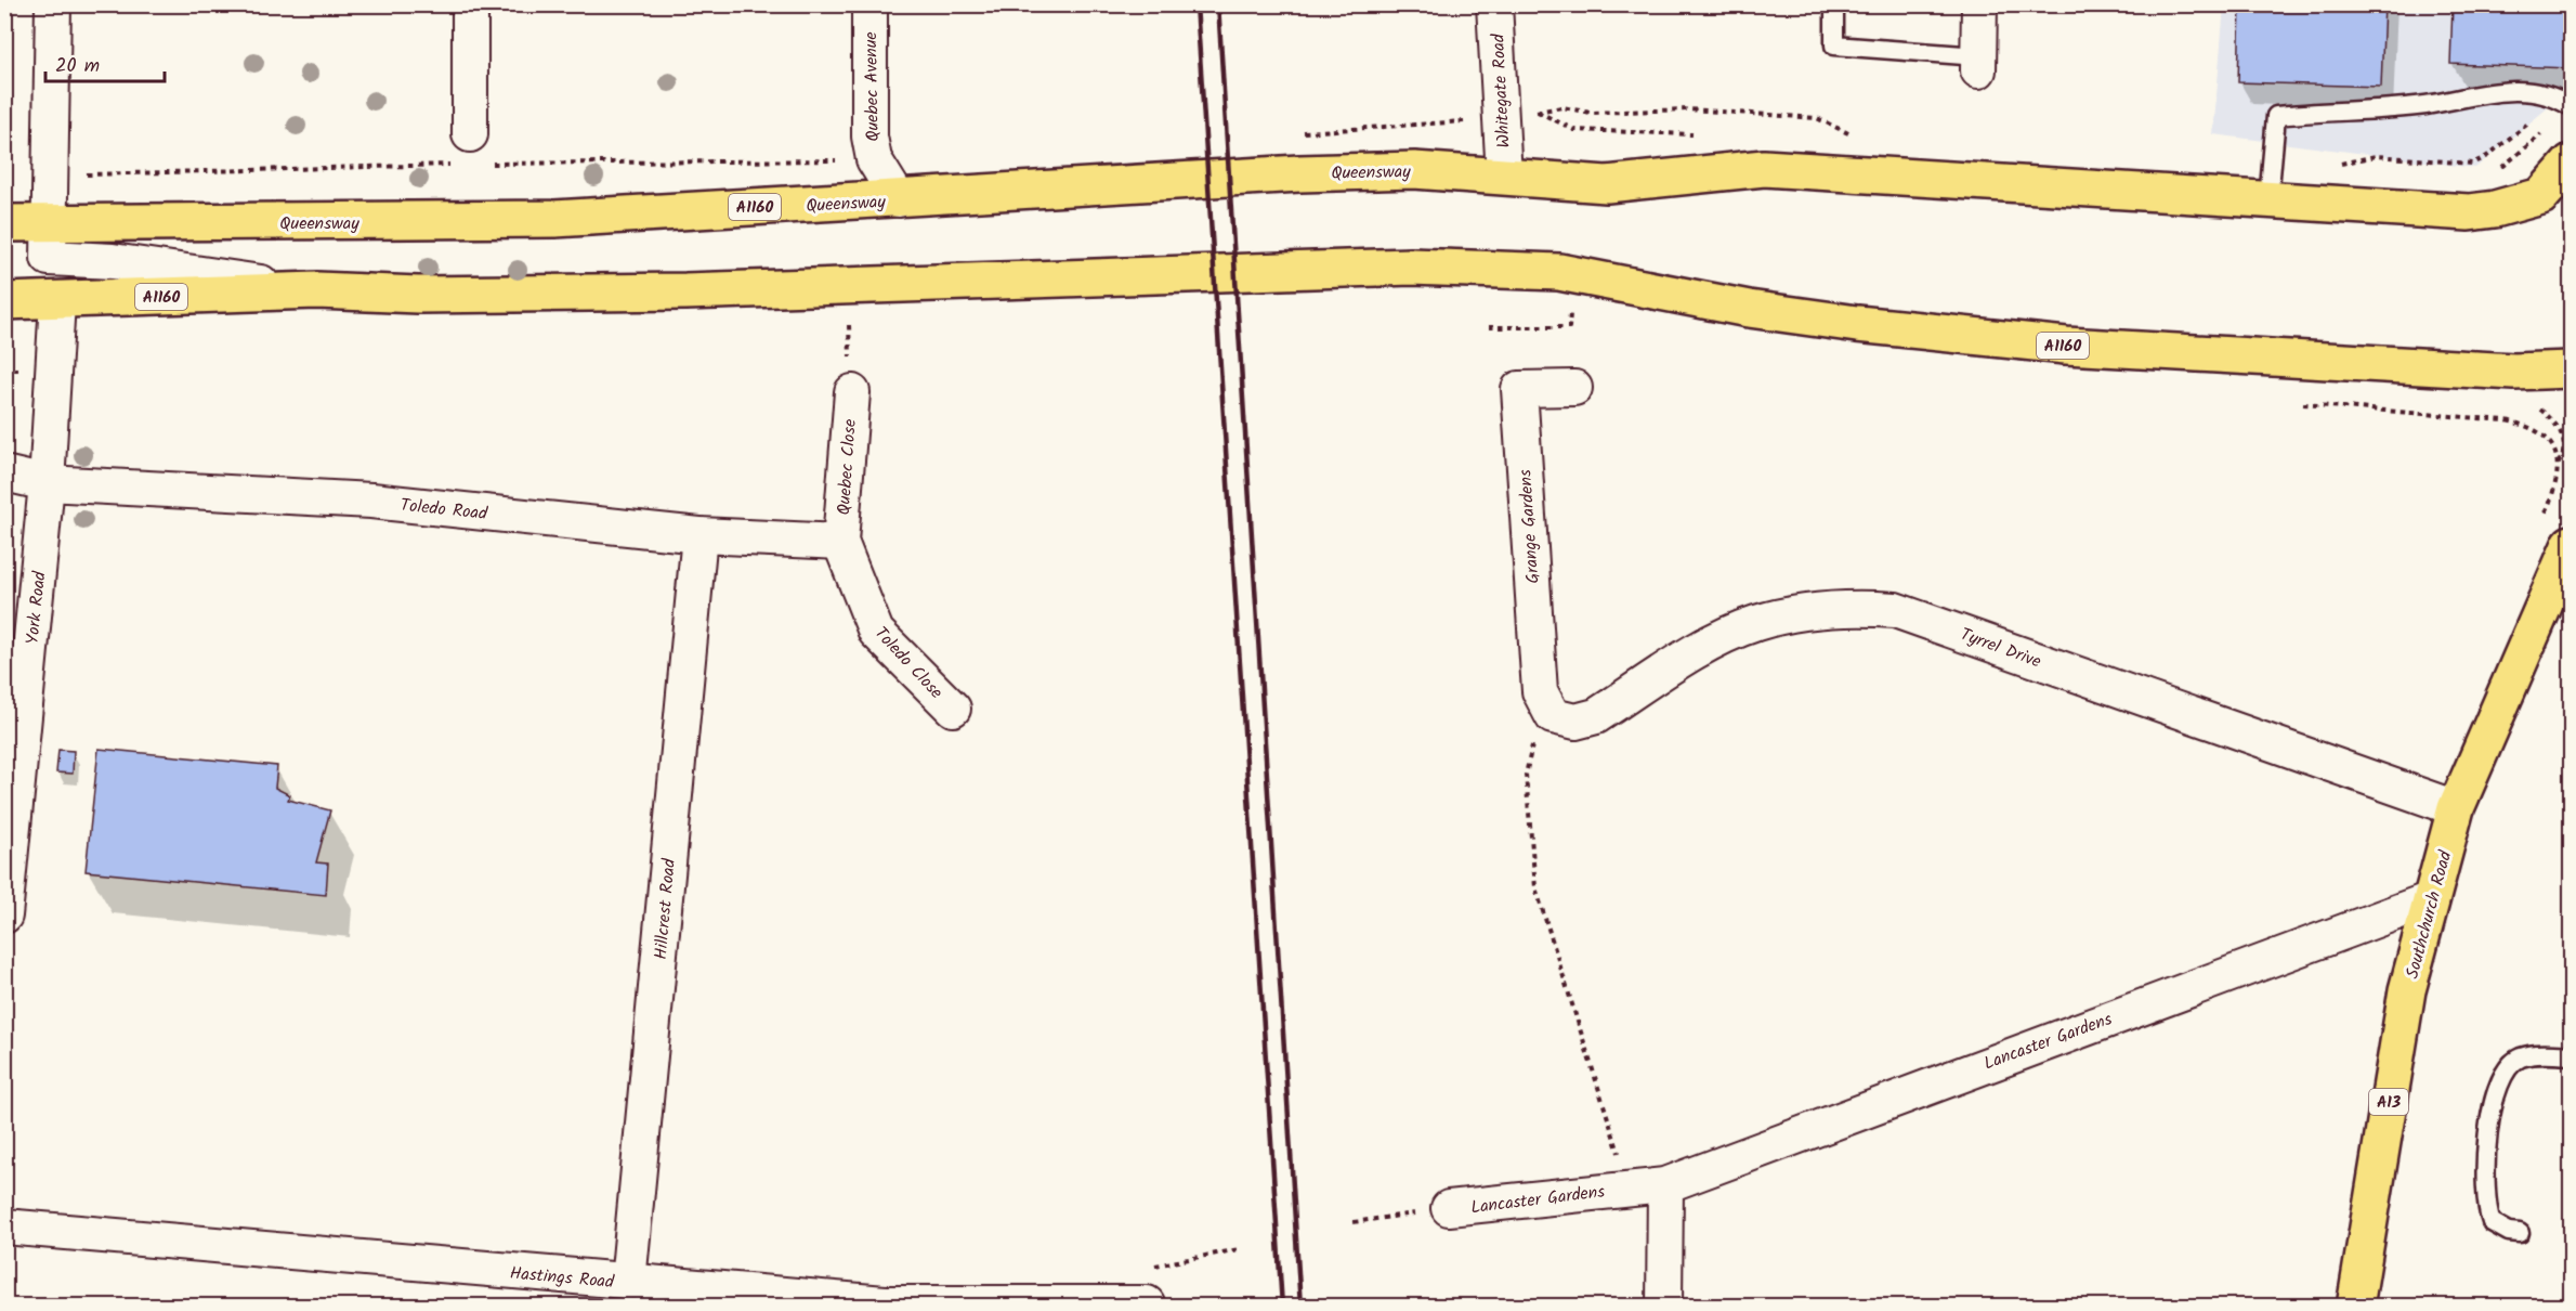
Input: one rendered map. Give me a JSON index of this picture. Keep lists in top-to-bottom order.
{
  "streets": {
    "main road": [
      "Queensway",
      "A1160",
      "Southchurch Road",
      "A13"
    ],
    "street": [
      "Quebec Avenue",
      "Whitegate Road",
      "Quebec Close",
      "Toledo Road",
      "Grange Gardens",
      "York Road",
      "Tyrrel Drive",
      "Toledo Close",
      "Hillcrest Road",
      "Lancaster Gardens",
      "Hastings Road"
    ]
  },
  "crossings": [
    ["Quebec Avenue", "Queensway"],
    ["Whitegate Road", "Queensway"],
    ["Queensway", "A1160"],
    ["A1160", "York Road"],
    ["Quebec Close", "Toledo Road"],
    ["Quebec Close", "Toledo Close"],
    ["Toledo Road", "York Road"],
    ["Toledo Road", "Toledo Close"],
    ["Toledo Road", "Hillcrest Road"],
    ["Grange Gardens", "Tyrrel Drive"],
    ["Tyrrel Drive", "Southchurch Road"],
    ["Hillcrest Road", "Hastings Road"],
    ["Southchurch Road", "Lancaster Gardens"]
  ],
  "scale_bar": "20 m"
}
